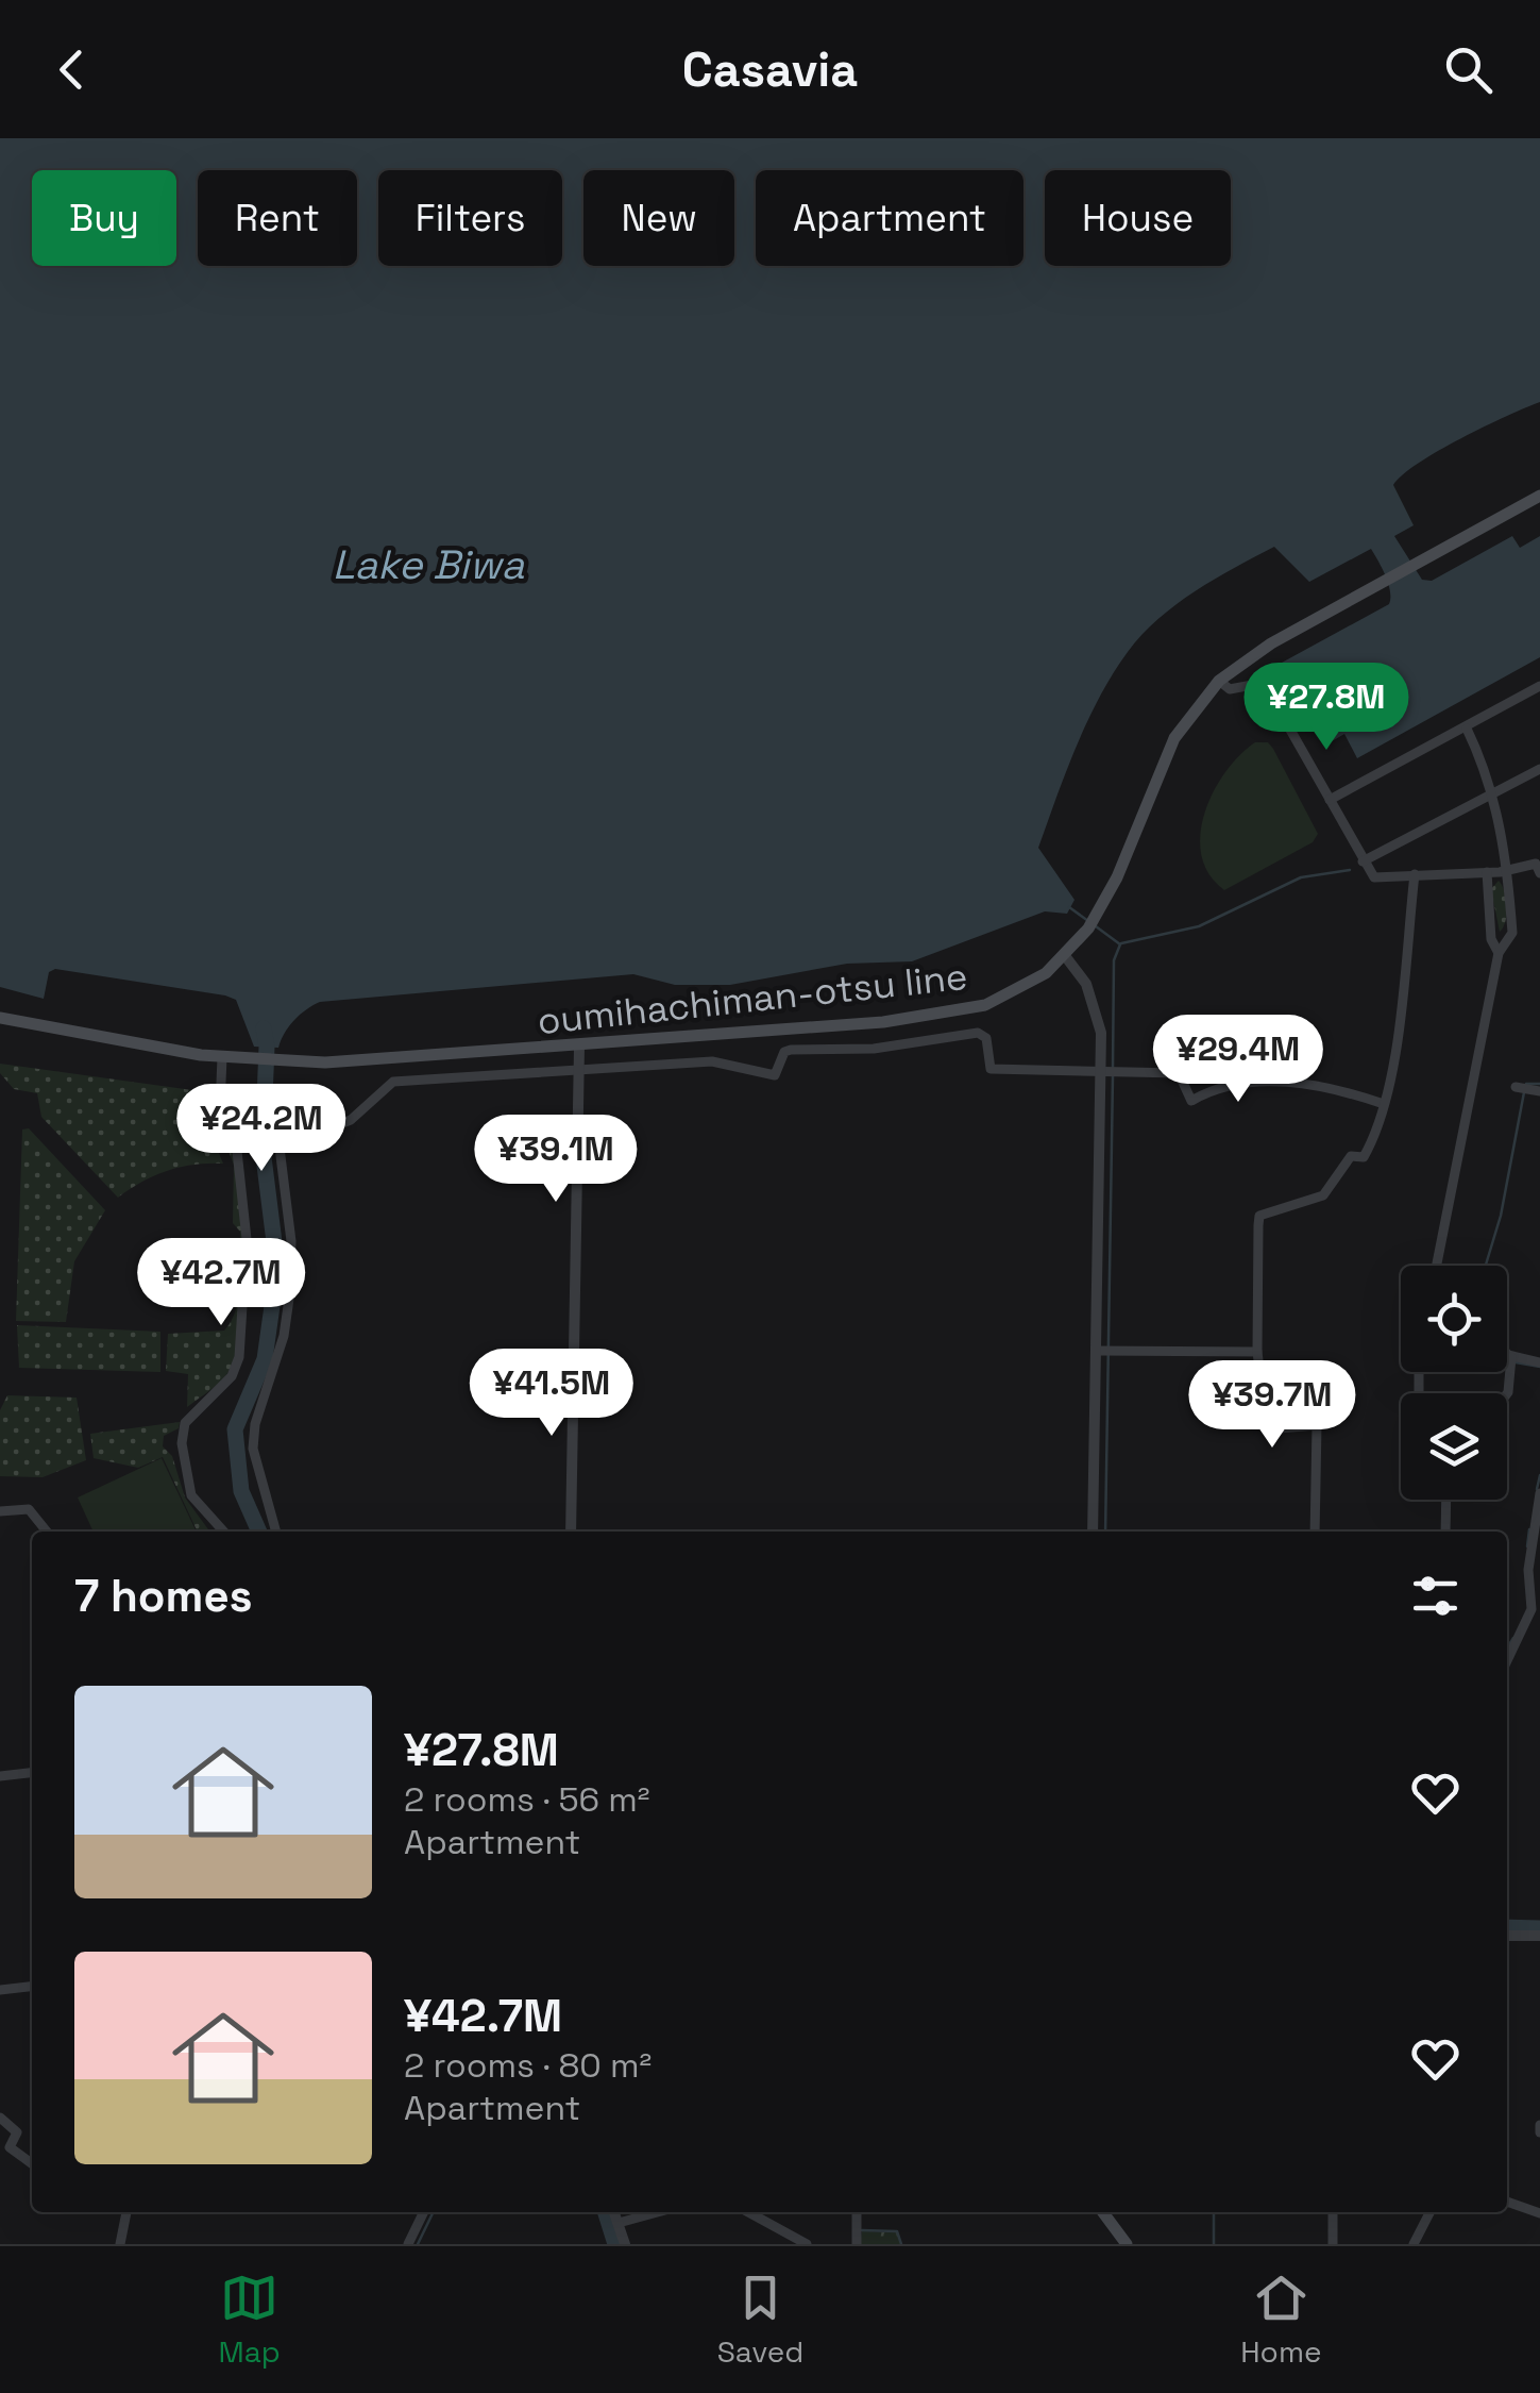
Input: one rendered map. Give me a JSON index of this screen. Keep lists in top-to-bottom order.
{
  "streets": {
    "main road": ["oumihachiman-otsu line"]
  },
  "water": ["Lake Biwa"],
  "page": {
    "header": "Casavia",
    "chip": [
      "Buy",
      "Rent",
      "Filters",
      "New",
      "Apartment",
      "House"
    ],
    "price": [
      "¥27.8M",
      "¥29.4M",
      "¥24.2M",
      "¥39.1M",
      "¥42.7M",
      "¥41.5M",
      "¥39.7M"
    ],
    "heading": "7 homes",
    "list": [
      {
        "name": "¥27.8M",
        "note": "2 rooms · 56 m² · Apartment"
      },
      {
        "name": "¥42.7M",
        "note": "2 rooms · 80 m² · Apartment"
      }
    ],
    "tabs": ["Map", "Saved", "Home"]
  }
}
